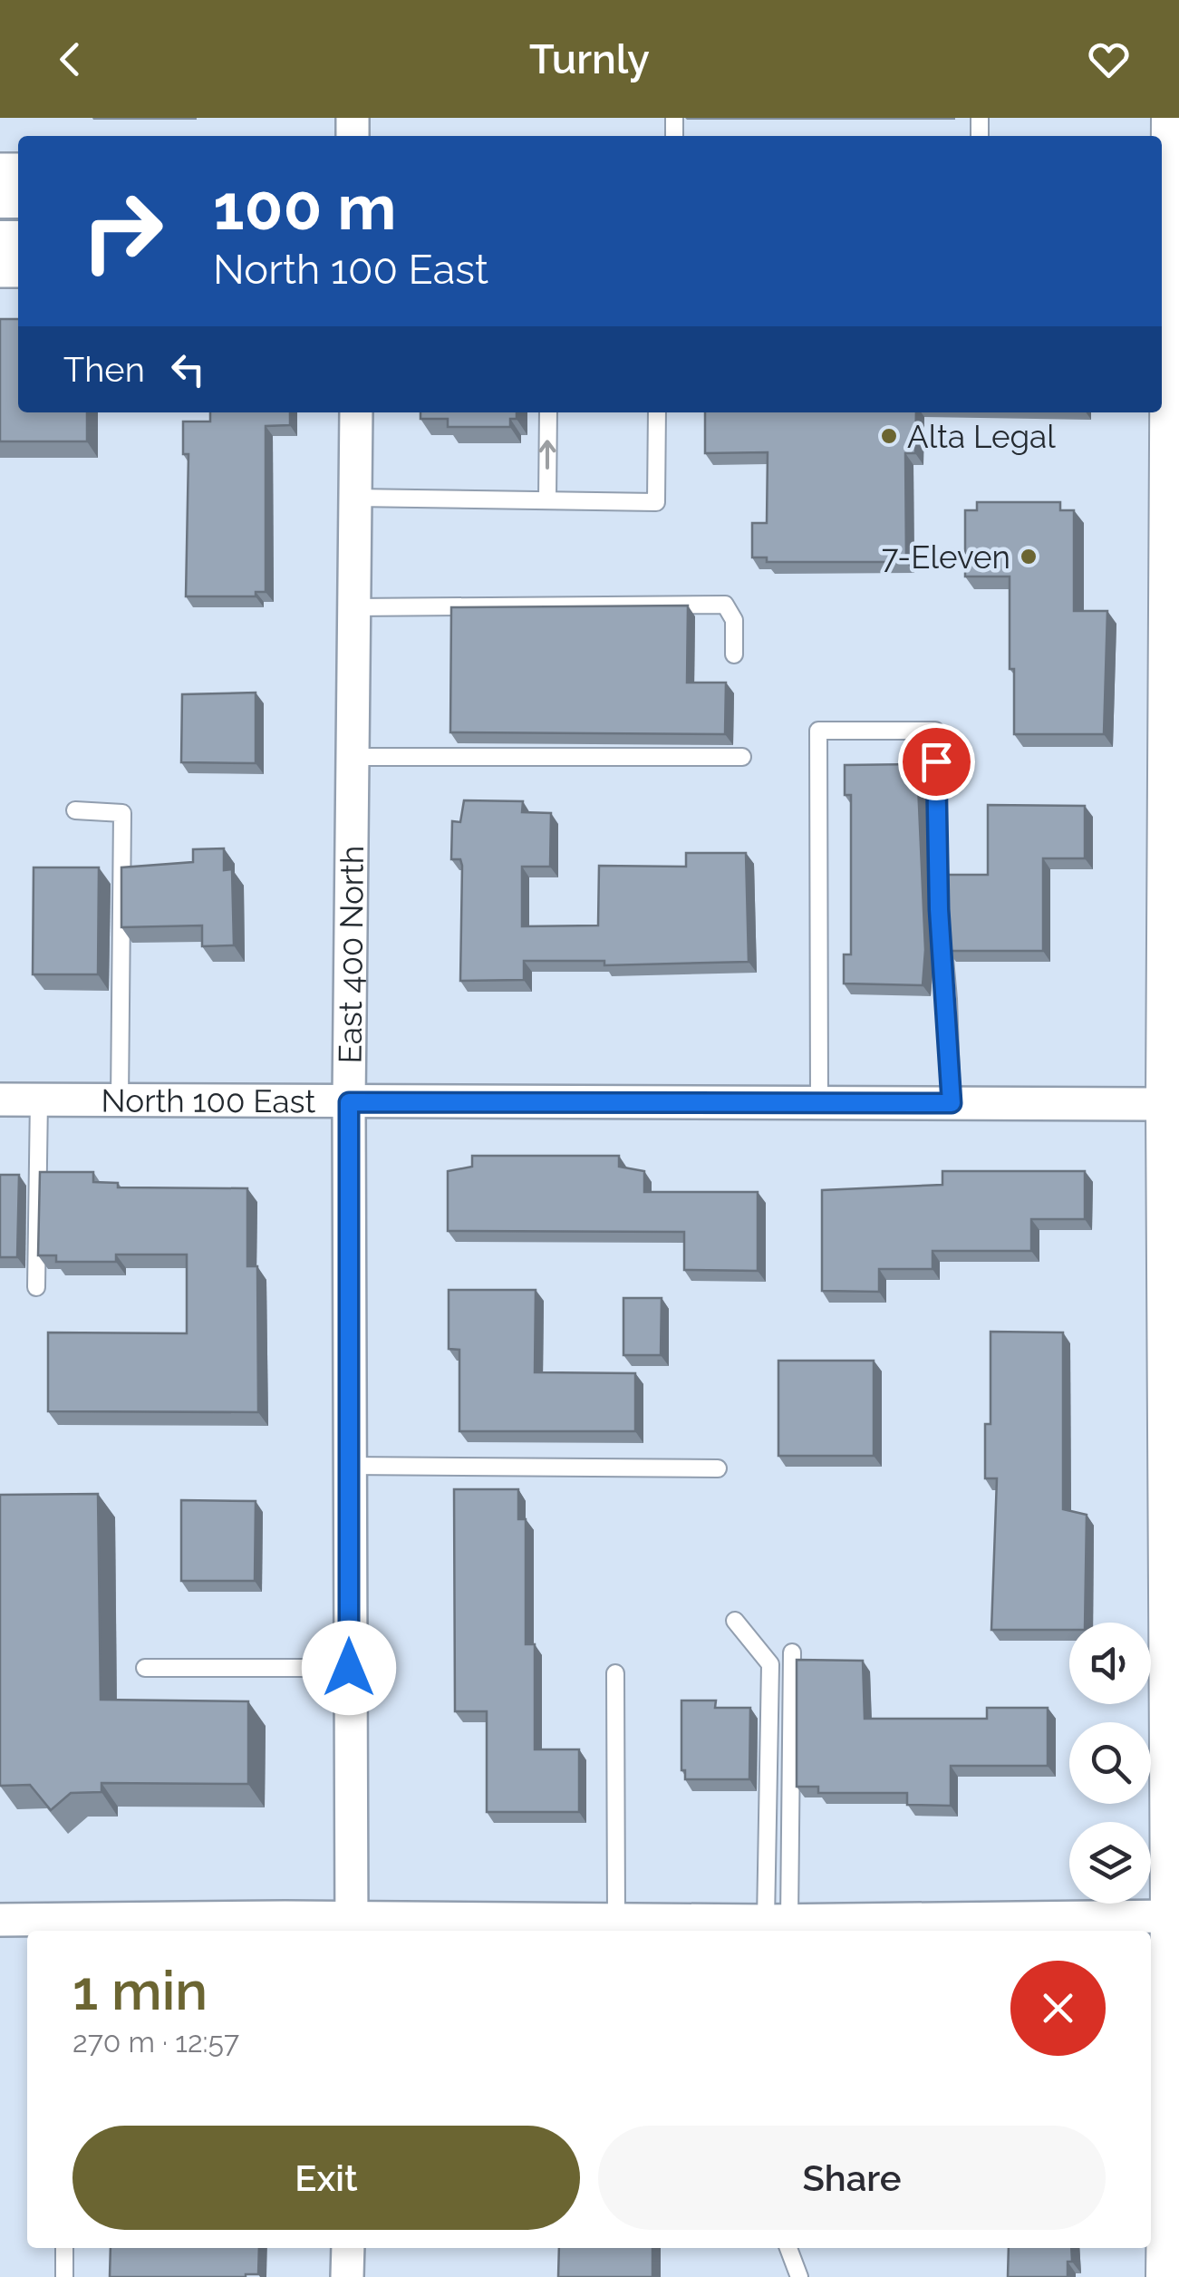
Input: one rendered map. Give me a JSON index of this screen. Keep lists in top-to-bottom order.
{
  "streets": {
    "street": ["East 400 North", "North 100 East"]
  },
  "crossings": [
    ["East 400 North", "North 100 East"]
  ],
  "places": ["Alta Legal", "7-Eleven"],
  "page": {
    "header": "Turnly",
    "turn": ["100 m", "North 100 East"],
    "then": "Then",
    "heading": ["1 min", "270 m · 12:57"],
    "buttons": ["Exit", "Share"]
  }
}
